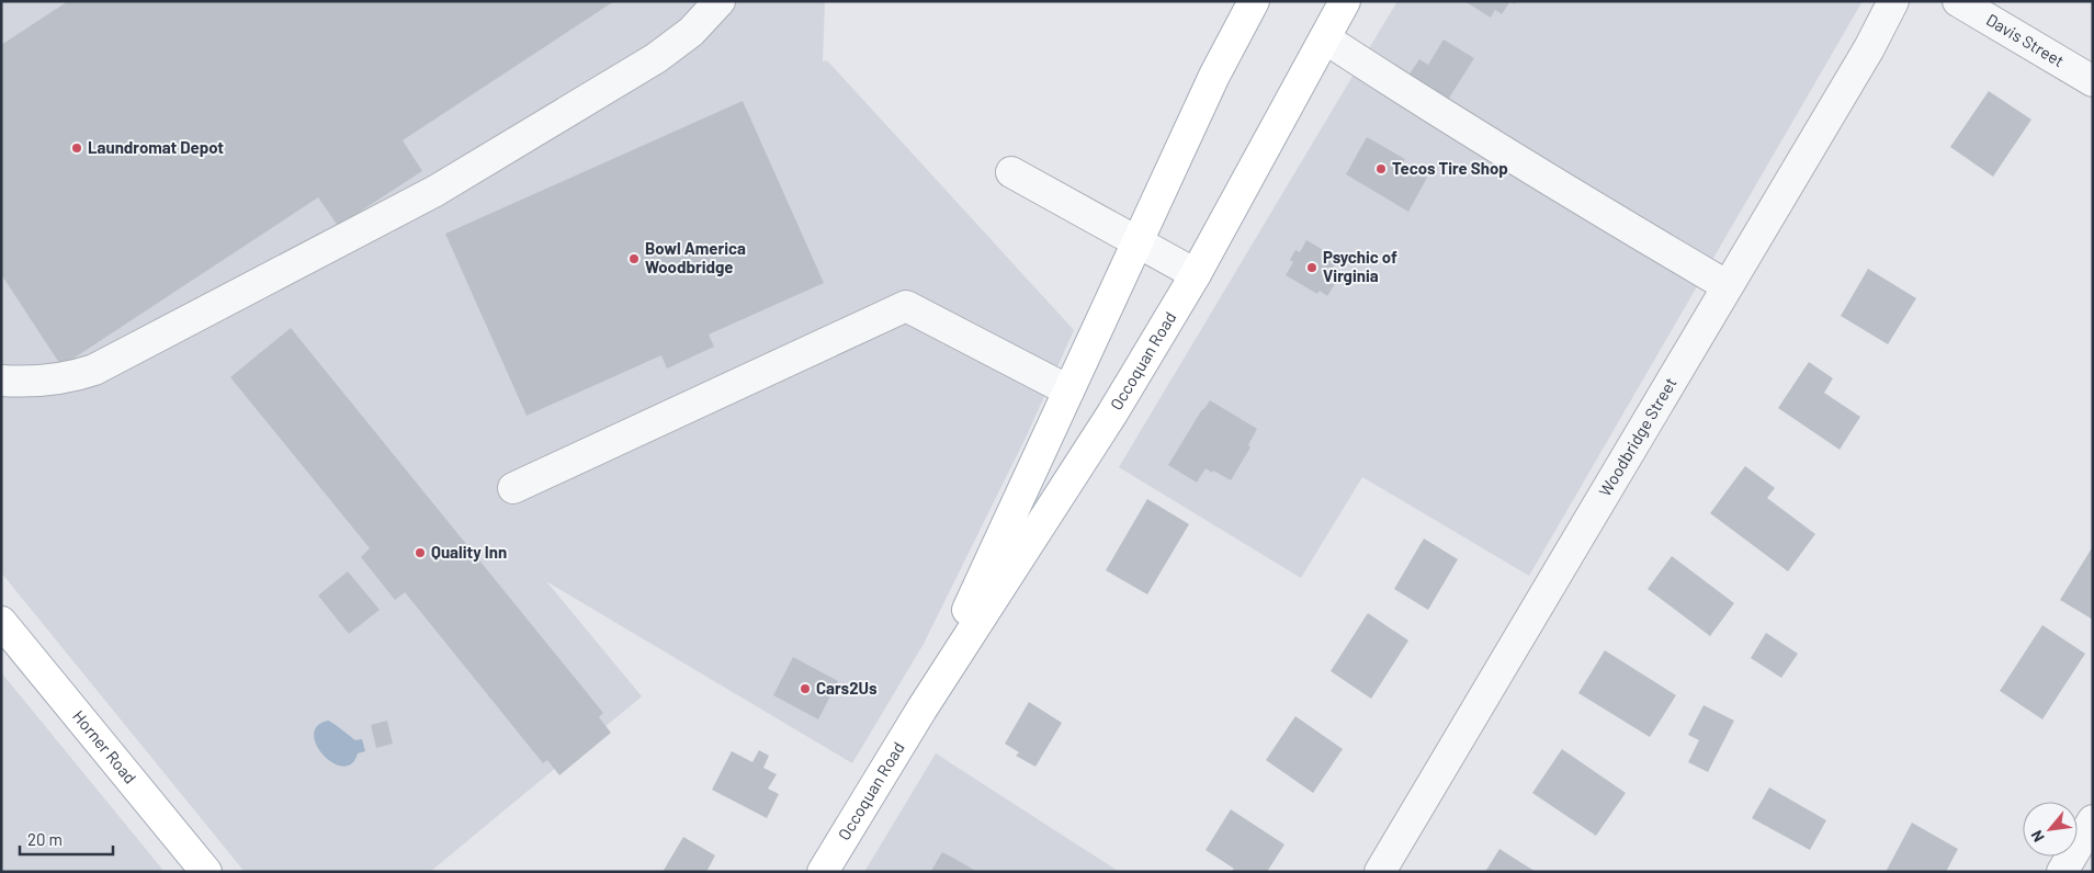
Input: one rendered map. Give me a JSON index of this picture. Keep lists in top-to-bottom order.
{
  "streets": {
    "main road": ["Occoquan Road", "Horner Road"],
    "street": ["Davis Street", "Woodbridge Street"]
  },
  "places": [
    "Laundromat Depot",
    "Tecos Tire Shop",
    "Bowl America Woodbridge",
    "Psychic of Virginia",
    "Quality Inn",
    "Cars2Us"
  ],
  "scale_bar": "20 m",
  "north": "bottom left"
}
